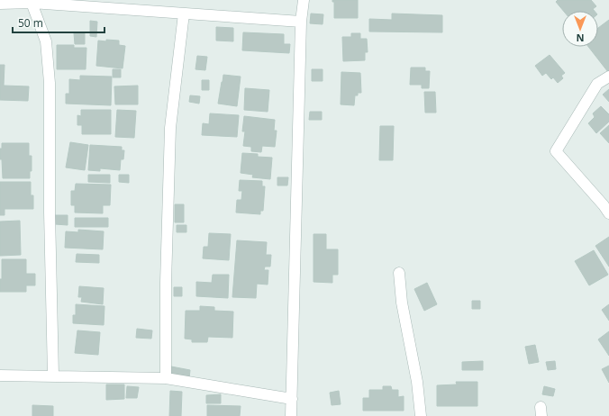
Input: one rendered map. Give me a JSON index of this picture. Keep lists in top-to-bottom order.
{
  "scale_bar": "50 m",
  "north": "bottom"
}
